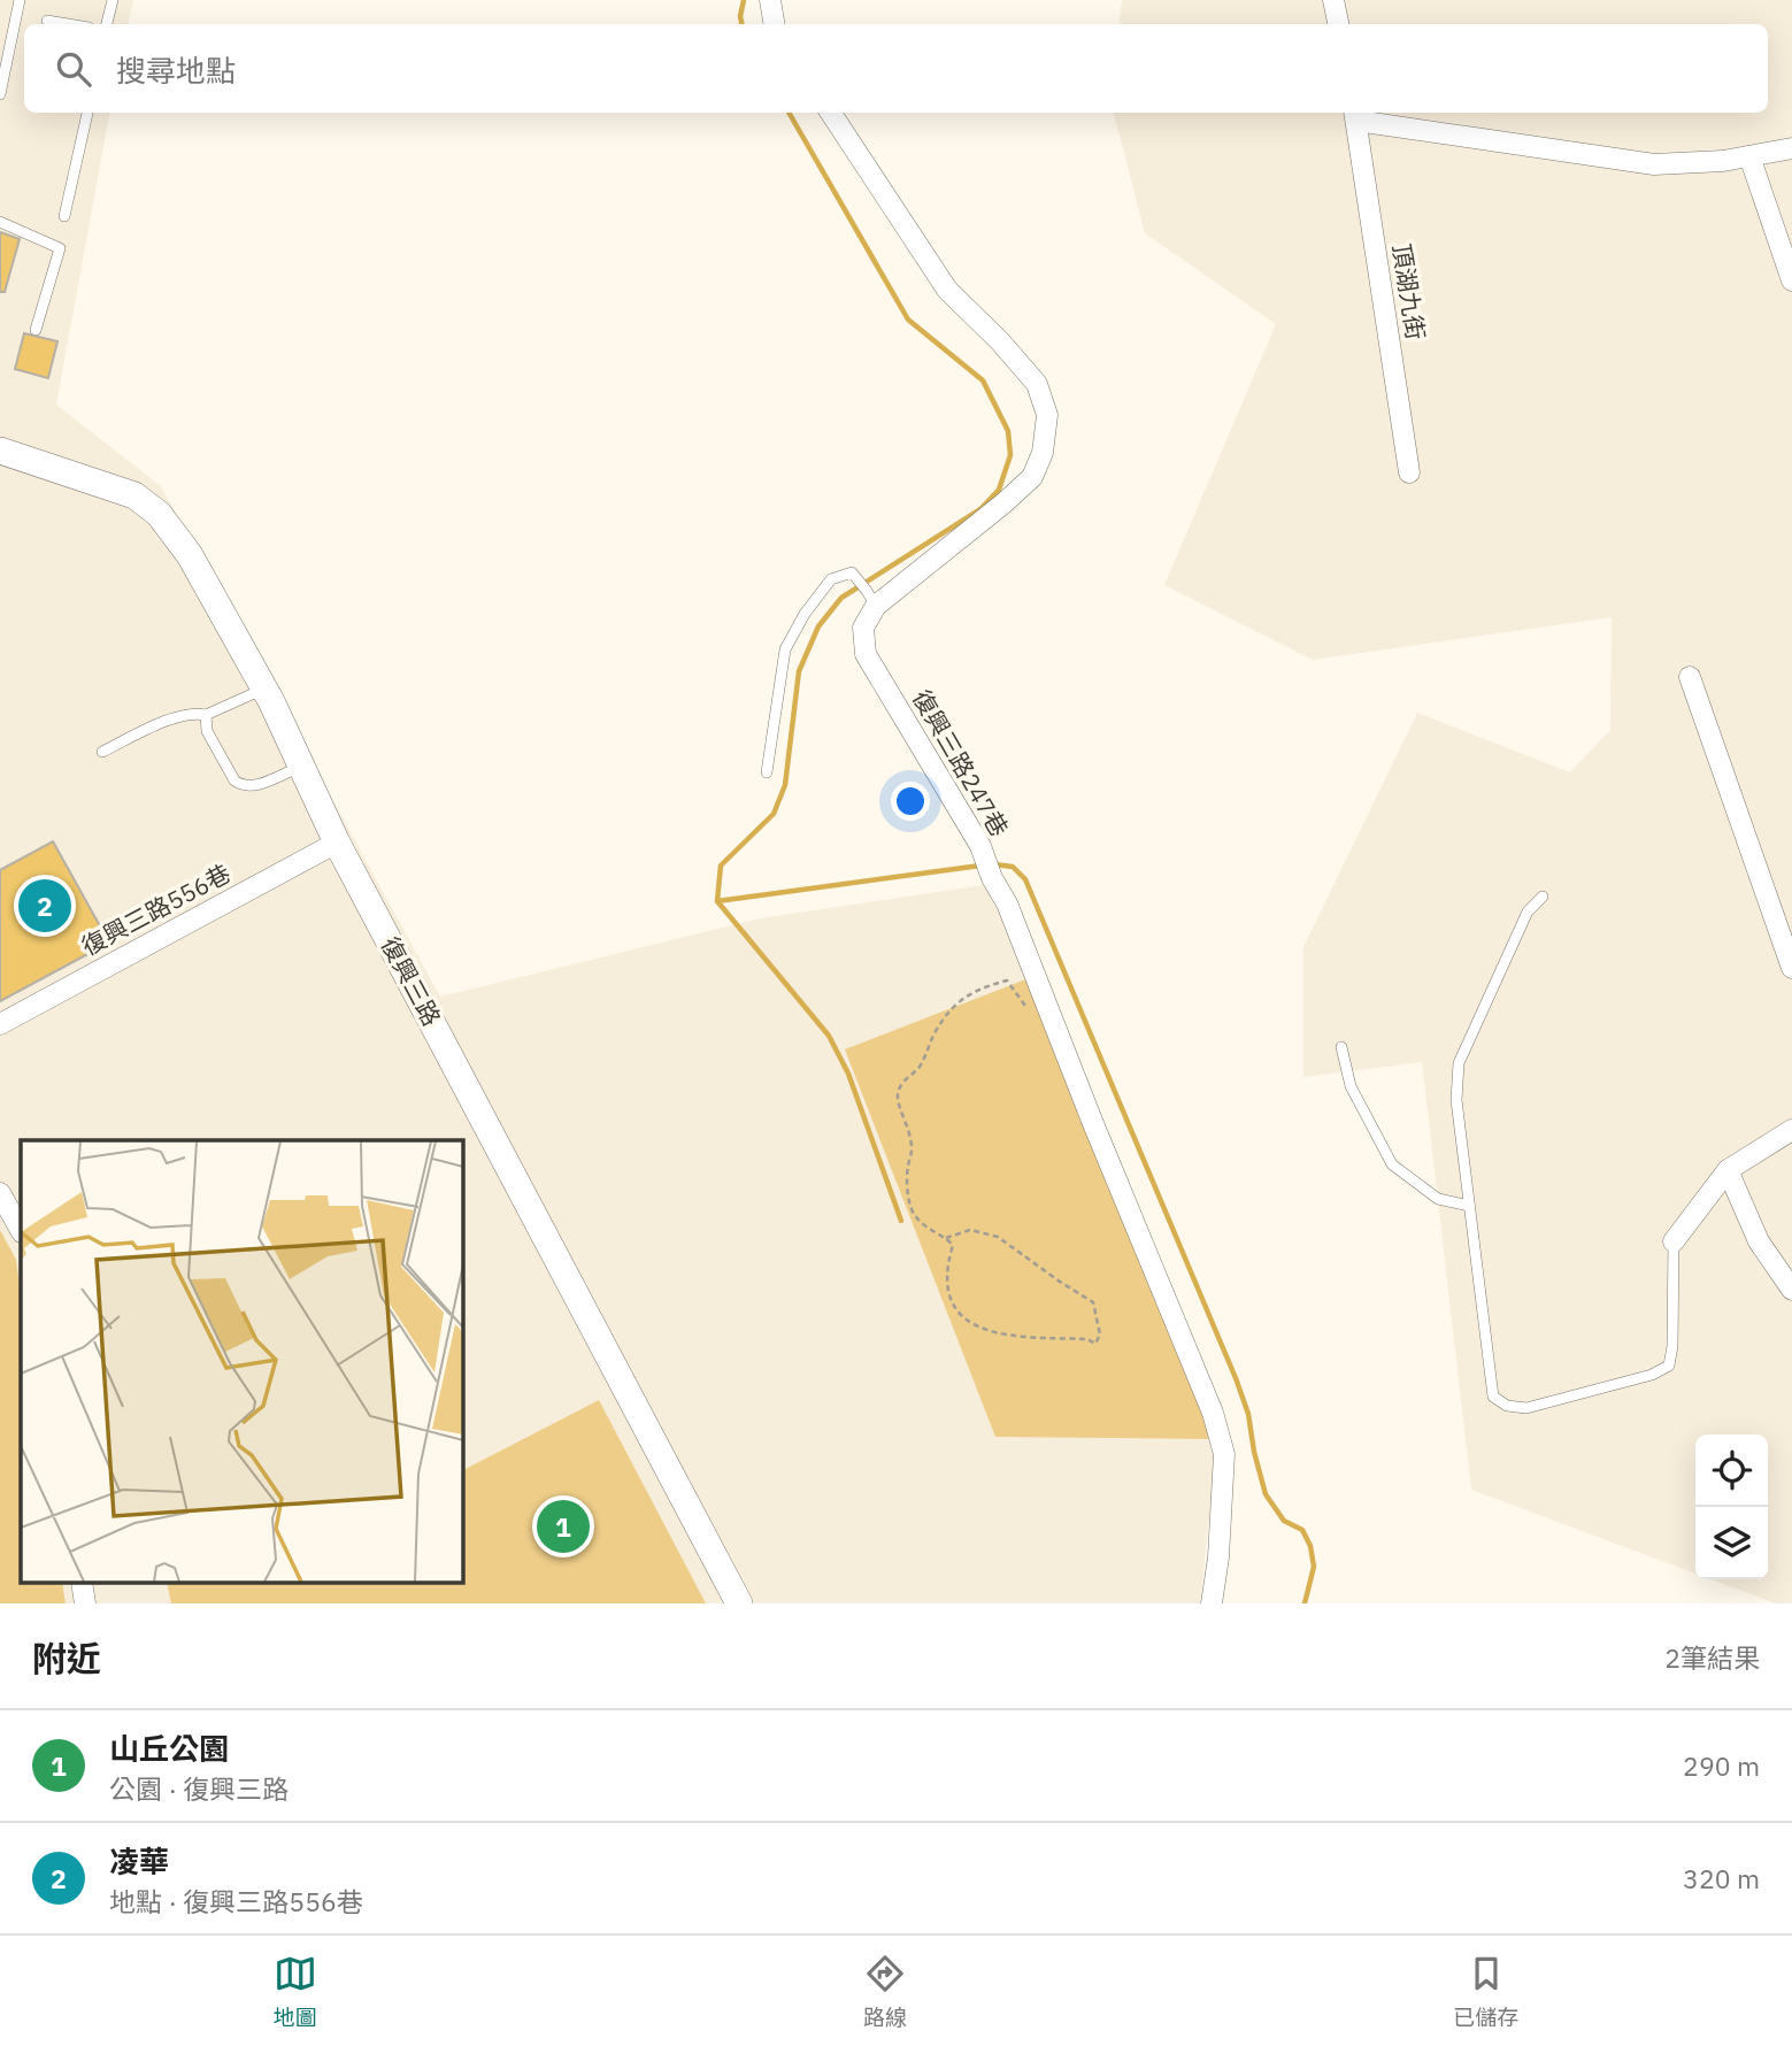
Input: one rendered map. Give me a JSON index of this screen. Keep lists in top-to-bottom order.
{
  "streets": {
    "street": [
      "頂湖九街",
      "復興三路247巷",
      "復興三路556巷",
      "復興三路"
    ]
  },
  "crossings": [
    ["復興三路556巷", "復興三路"]
  ],
  "page": {
    "search": "搜尋地點",
    "pins": ["2", "1"],
    "heading": ["附近", "2筆結果"],
    "list": [
      {
        "mark": "1",
        "name": "山丘公園",
        "note": "公園 · 復興三路",
        "value": "290 m"
      },
      {
        "mark": "2",
        "name": "凌華",
        "note": "地點 · 復興三路556巷",
        "value": "320 m"
      }
    ],
    "nav": ["地圖", "路線", "已儲存"]
  }
}
